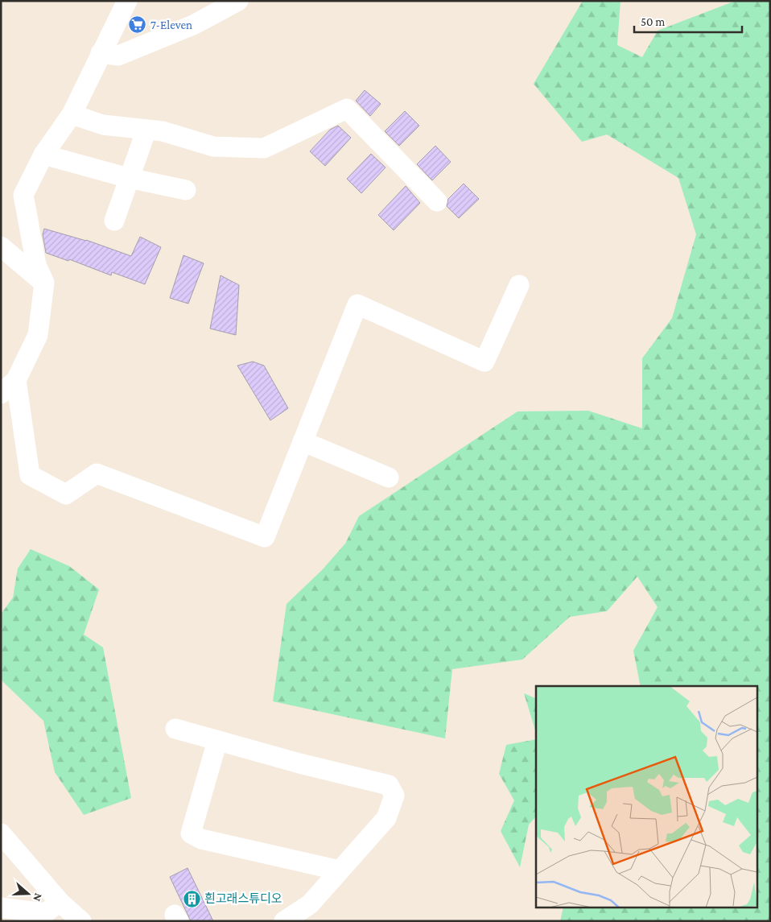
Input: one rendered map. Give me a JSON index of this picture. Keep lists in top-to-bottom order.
{
  "places": {
    "supermarket": ["7-Eleven"],
    "building": ["흰고래스튜디오"]
  },
  "scale_bar": "50 m",
  "north": "right"
}
